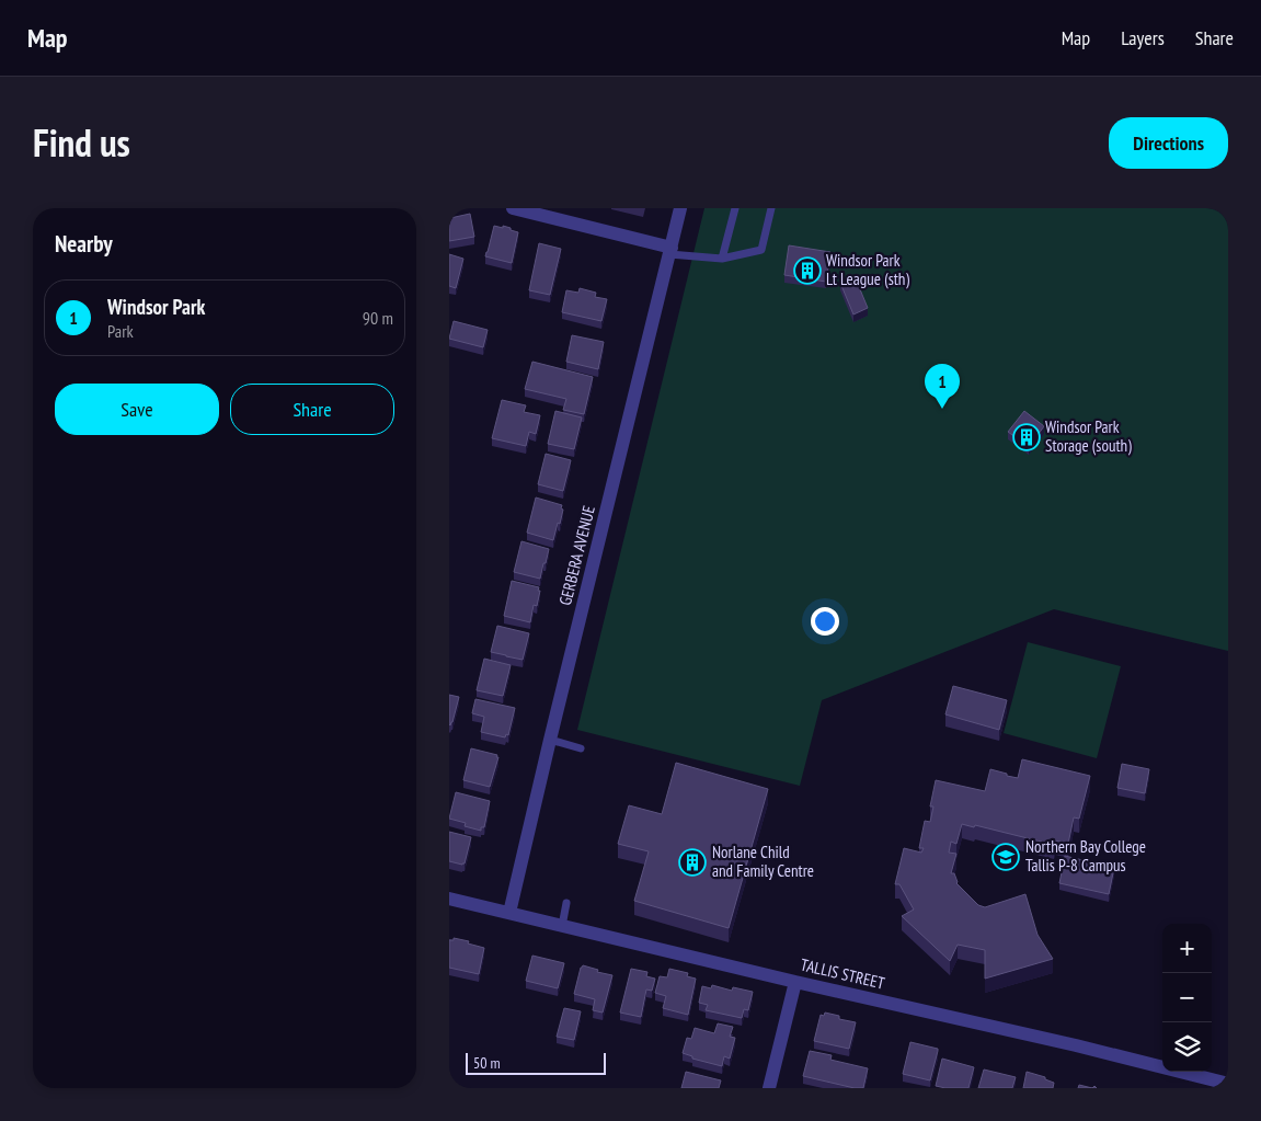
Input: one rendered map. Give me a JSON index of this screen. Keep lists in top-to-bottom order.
{
  "streets": {
    "street": ["GERBERA AVENUE", "TALLIS STREET"]
  },
  "crossings": [
    ["GERBERA AVENUE", "TALLIS STREET"]
  ],
  "places": {
    "building": ["Windsor Park Lt League (sth)", "Windsor Park Storage (south)", "Norlane Child and Family Centre"],
    "school or university": ["Northern Bay College Tallis P-8 Campus"]
  },
  "scale_bar": "50 m",
  "page": {
    "header": "Map",
    "nav": ["Map", "Layers", "Share"],
    "title": "Find us",
    "buttons": [
      "Directions",
      ["Save", "Share"]
    ],
    "heading": "Nearby",
    "list": [
      {
        "mark": "1",
        "name": "Windsor Park",
        "note": "Park",
        "value": "90 m"
      }
    ],
    "pins": "1",
    "map_buttons": ["+", "−"],
    "scale": "50 m"
  }
}
